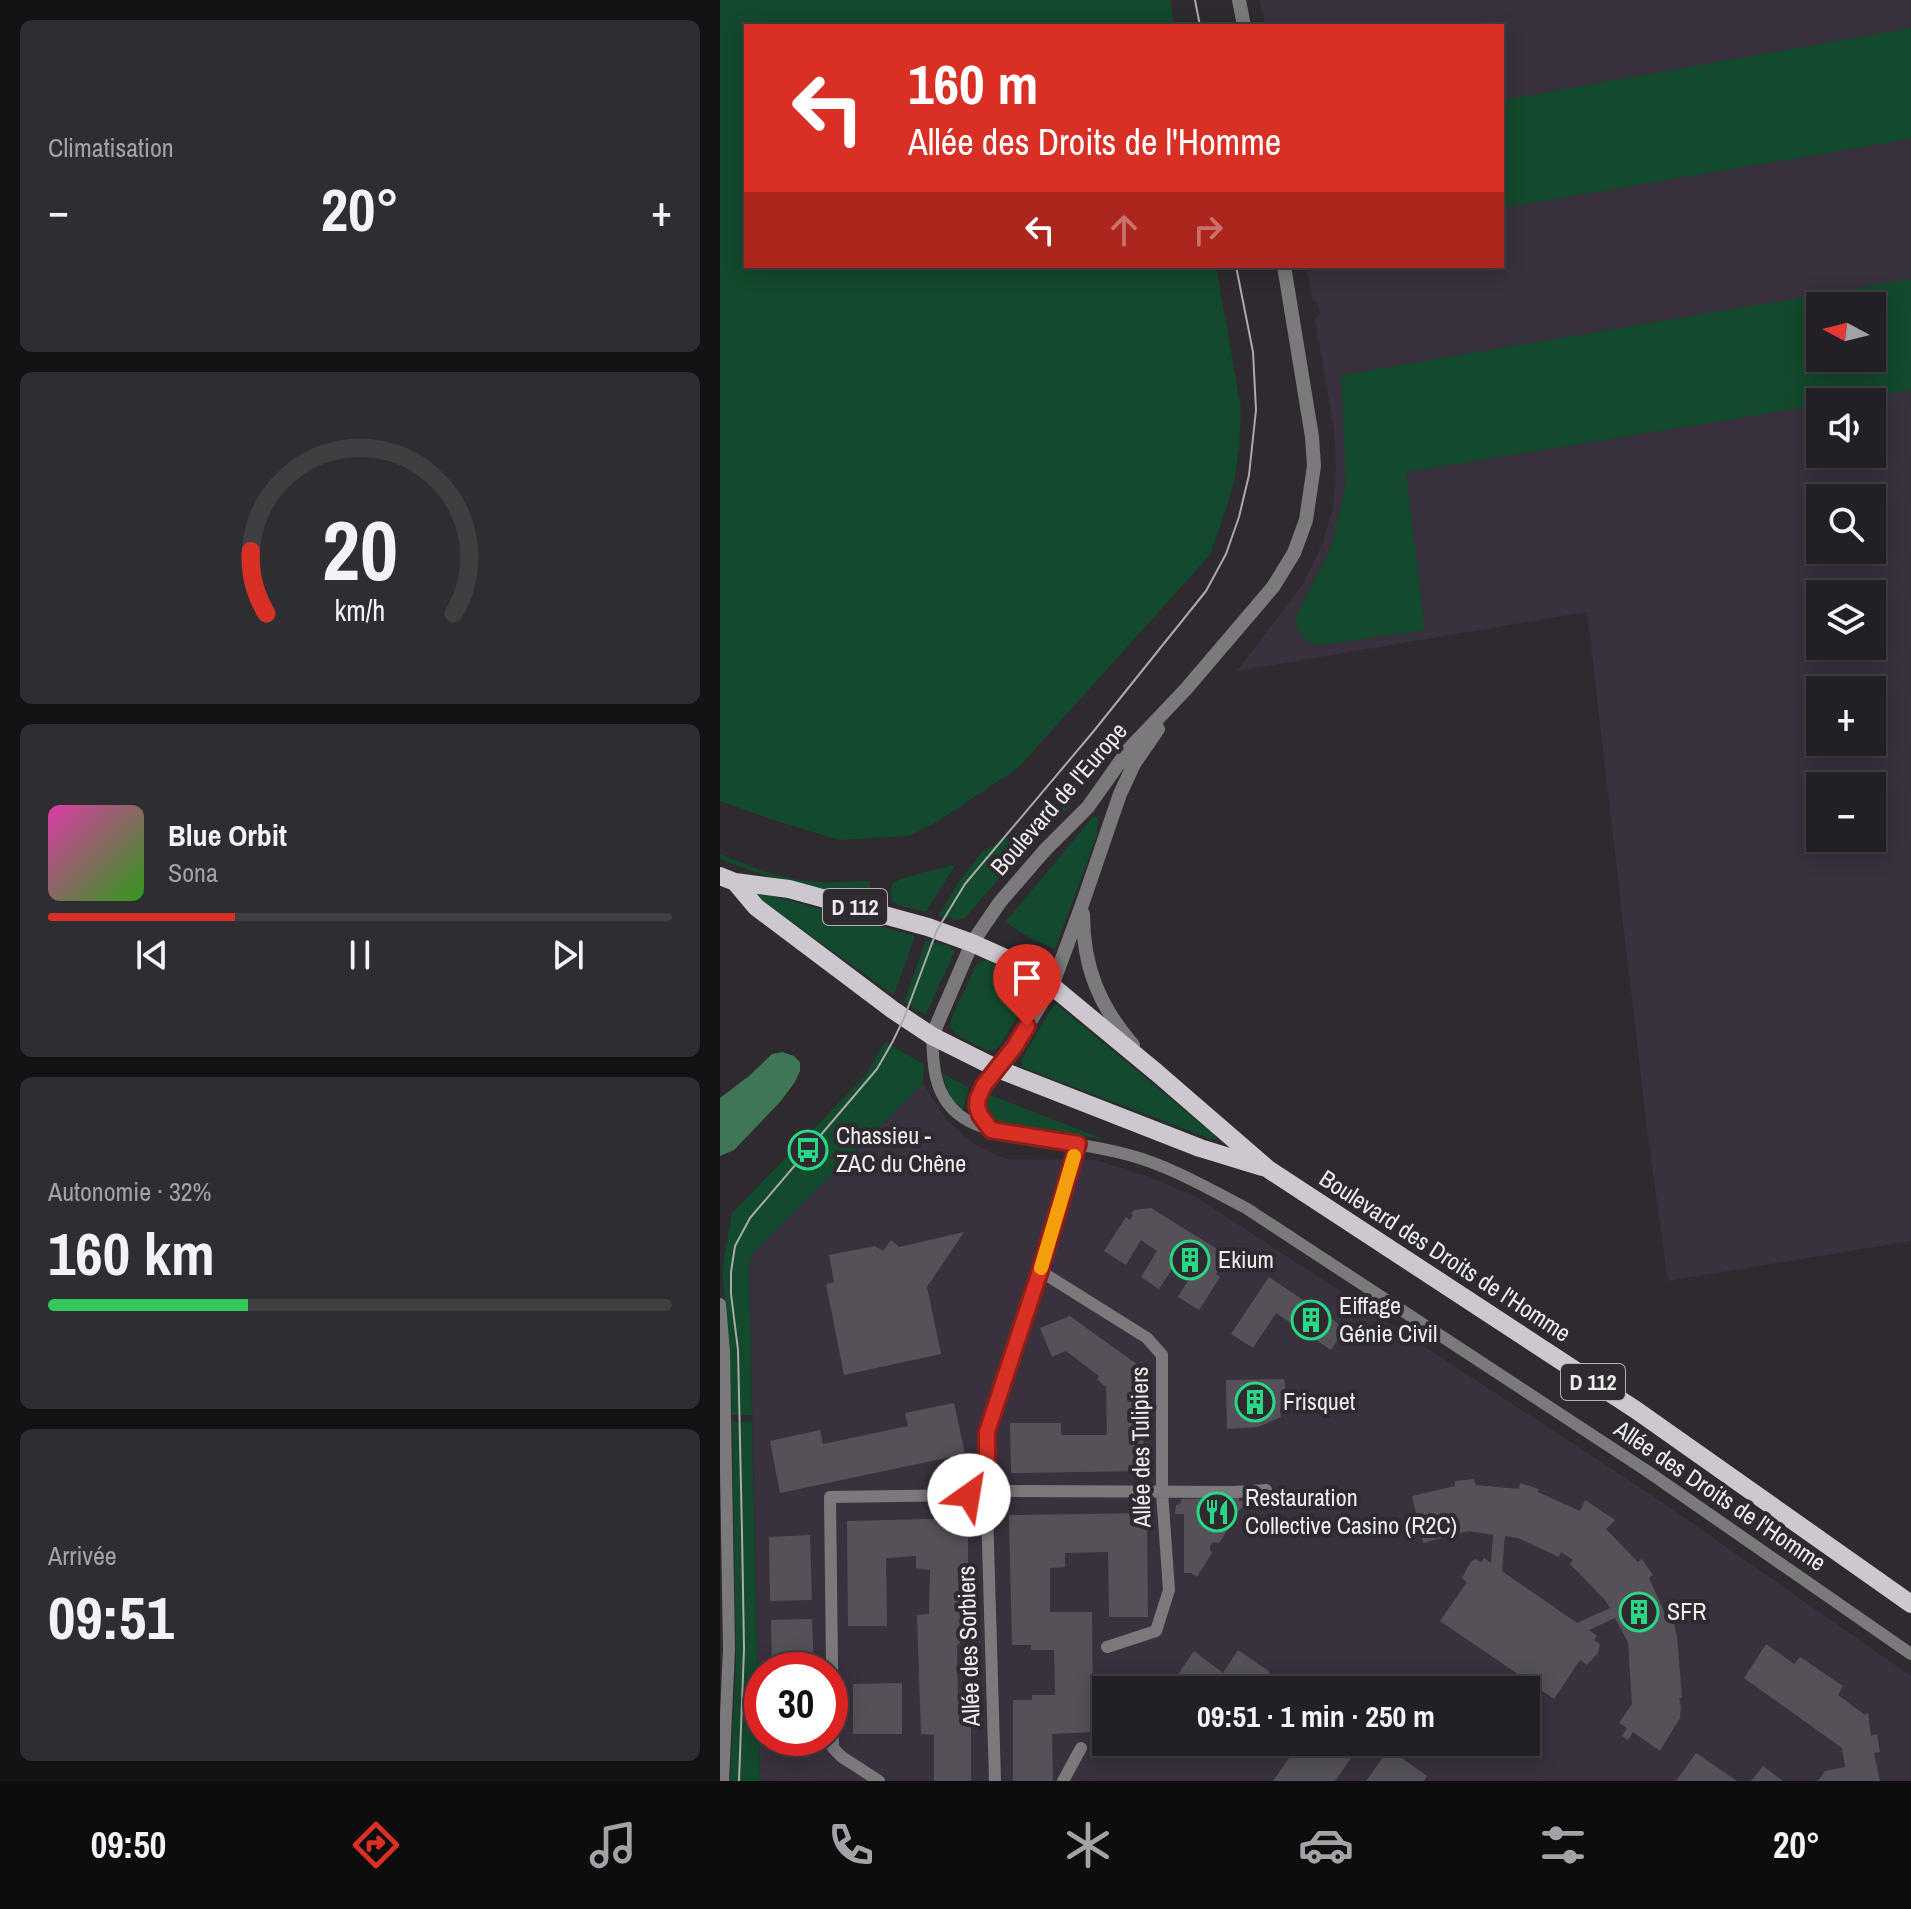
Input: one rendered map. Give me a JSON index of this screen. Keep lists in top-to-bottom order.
{
  "streets": {
    "main road": ["D 112", "Boulevard des Droits de l'Homme"],
    "street": [
      "Boulevard de l'Europe",
      "Allée des Tulipiers",
      "Allée des Droits de l'Homme",
      "Allée des Sorbiers"
    ]
  },
  "crossings": [
    ["Boulevard de l'Europe", "D 112"],
    ["Boulevard de l'Europe", "Boulevard des Droits de l'Homme"],
    ["Boulevard de l'Europe", "Allée des Droits de l'Homme"],
    ["D 112", "Boulevard des Droits de l'Homme"],
    ["D 112", "Allée des Droits de l'Homme"],
    ["Boulevard des Droits de l'Homme", "Allée des Droits de l'Homme"]
  ],
  "places": {
    "bus stop": ["Chassieu - ZAC du Chêne"],
    "building": [
      "Ekium",
      "Eiffage Génie Civil",
      "Frisquet",
      "SFR"
    ],
    "restaurant": ["Restauration Collective Casino (R2C)"]
  },
  "north": "left",
  "page": {
    "tile": [
      "Climatisation",
      ["Autonomie · 32%", "160 km"],
      ["Arrivée", "09:51"]
    ],
    "turn": ["160 m", "Allée des Droits de l'Homme"],
    "heat": ["−", "20°", "+"],
    "map_buttons": ["+", "−"],
    "song": ["Blue Orbit", "Sona"],
    "limit": "30",
    "trip": "09:51 · 1 min · 250 m",
    "tabs": ["09:50", "20°"],
    "gauge": ["20", "km/h"]
  }
}
